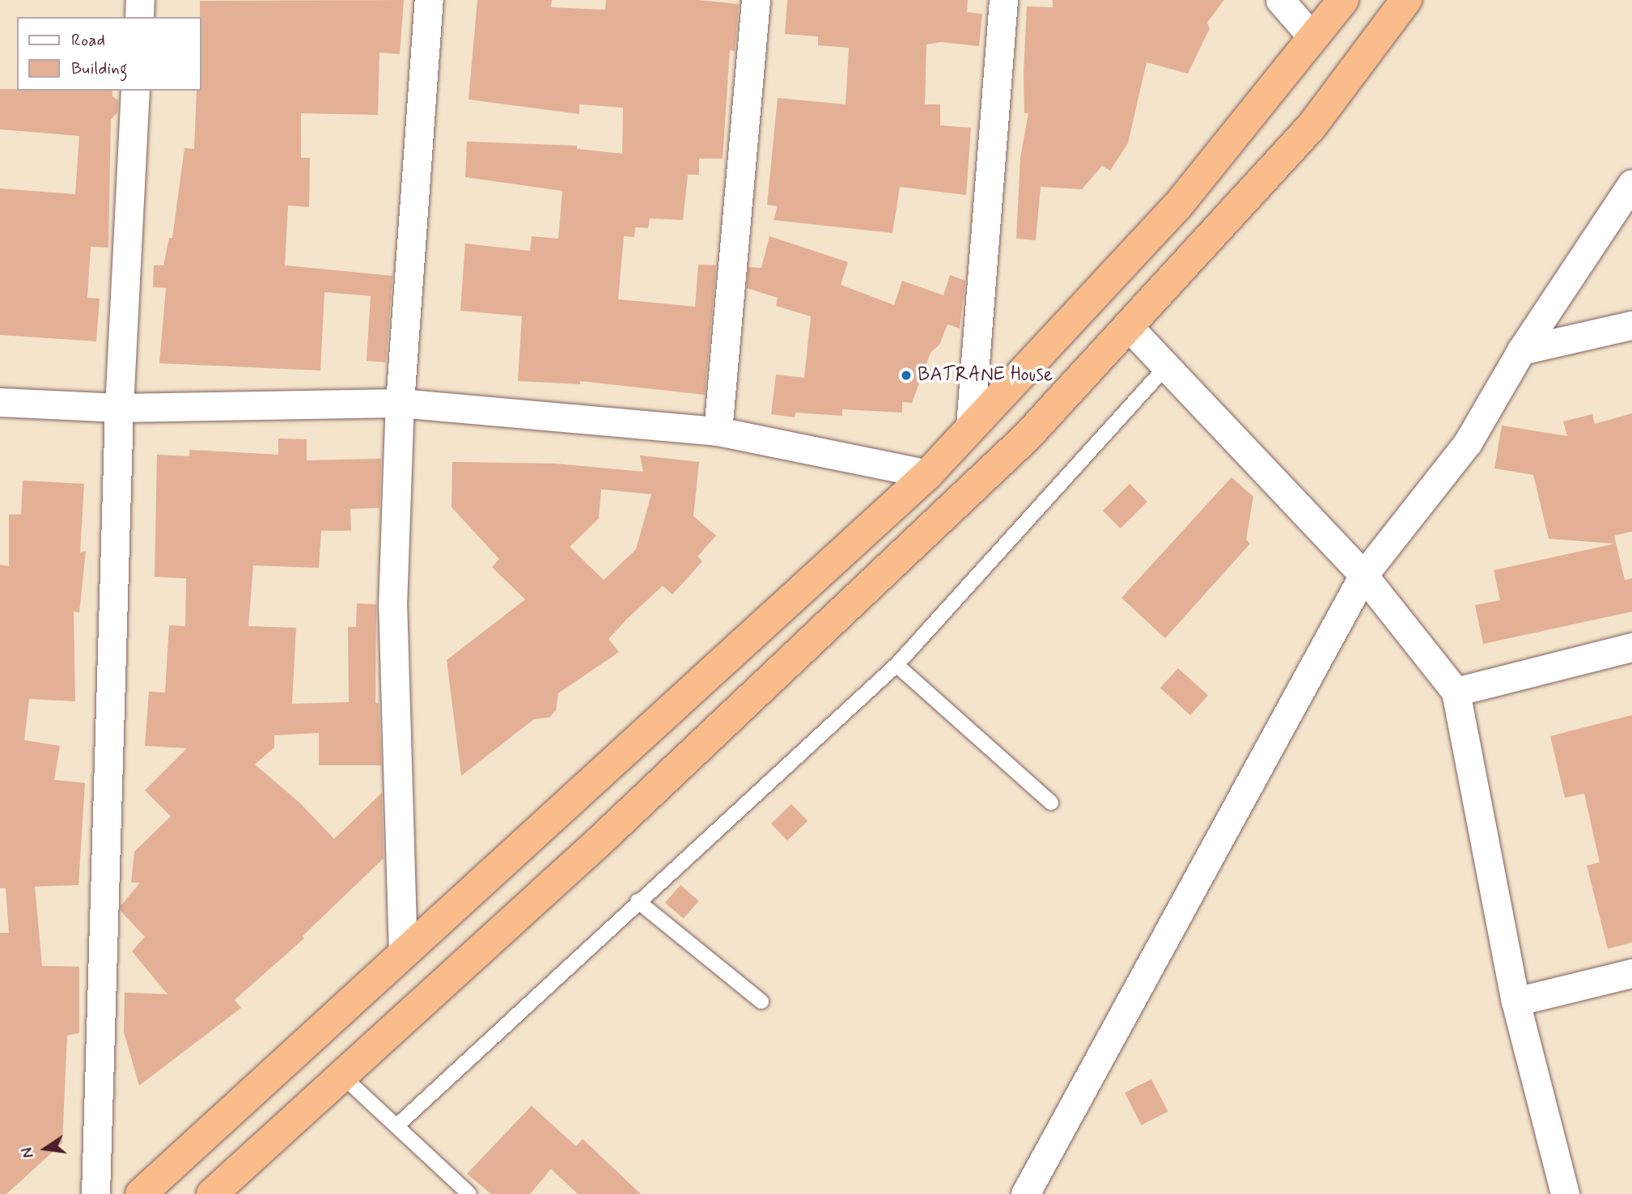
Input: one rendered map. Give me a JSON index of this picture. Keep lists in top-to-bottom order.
{
  "places": ["BATRANE House"],
  "legend": ["Road", "Building"],
  "north": "left"
}
